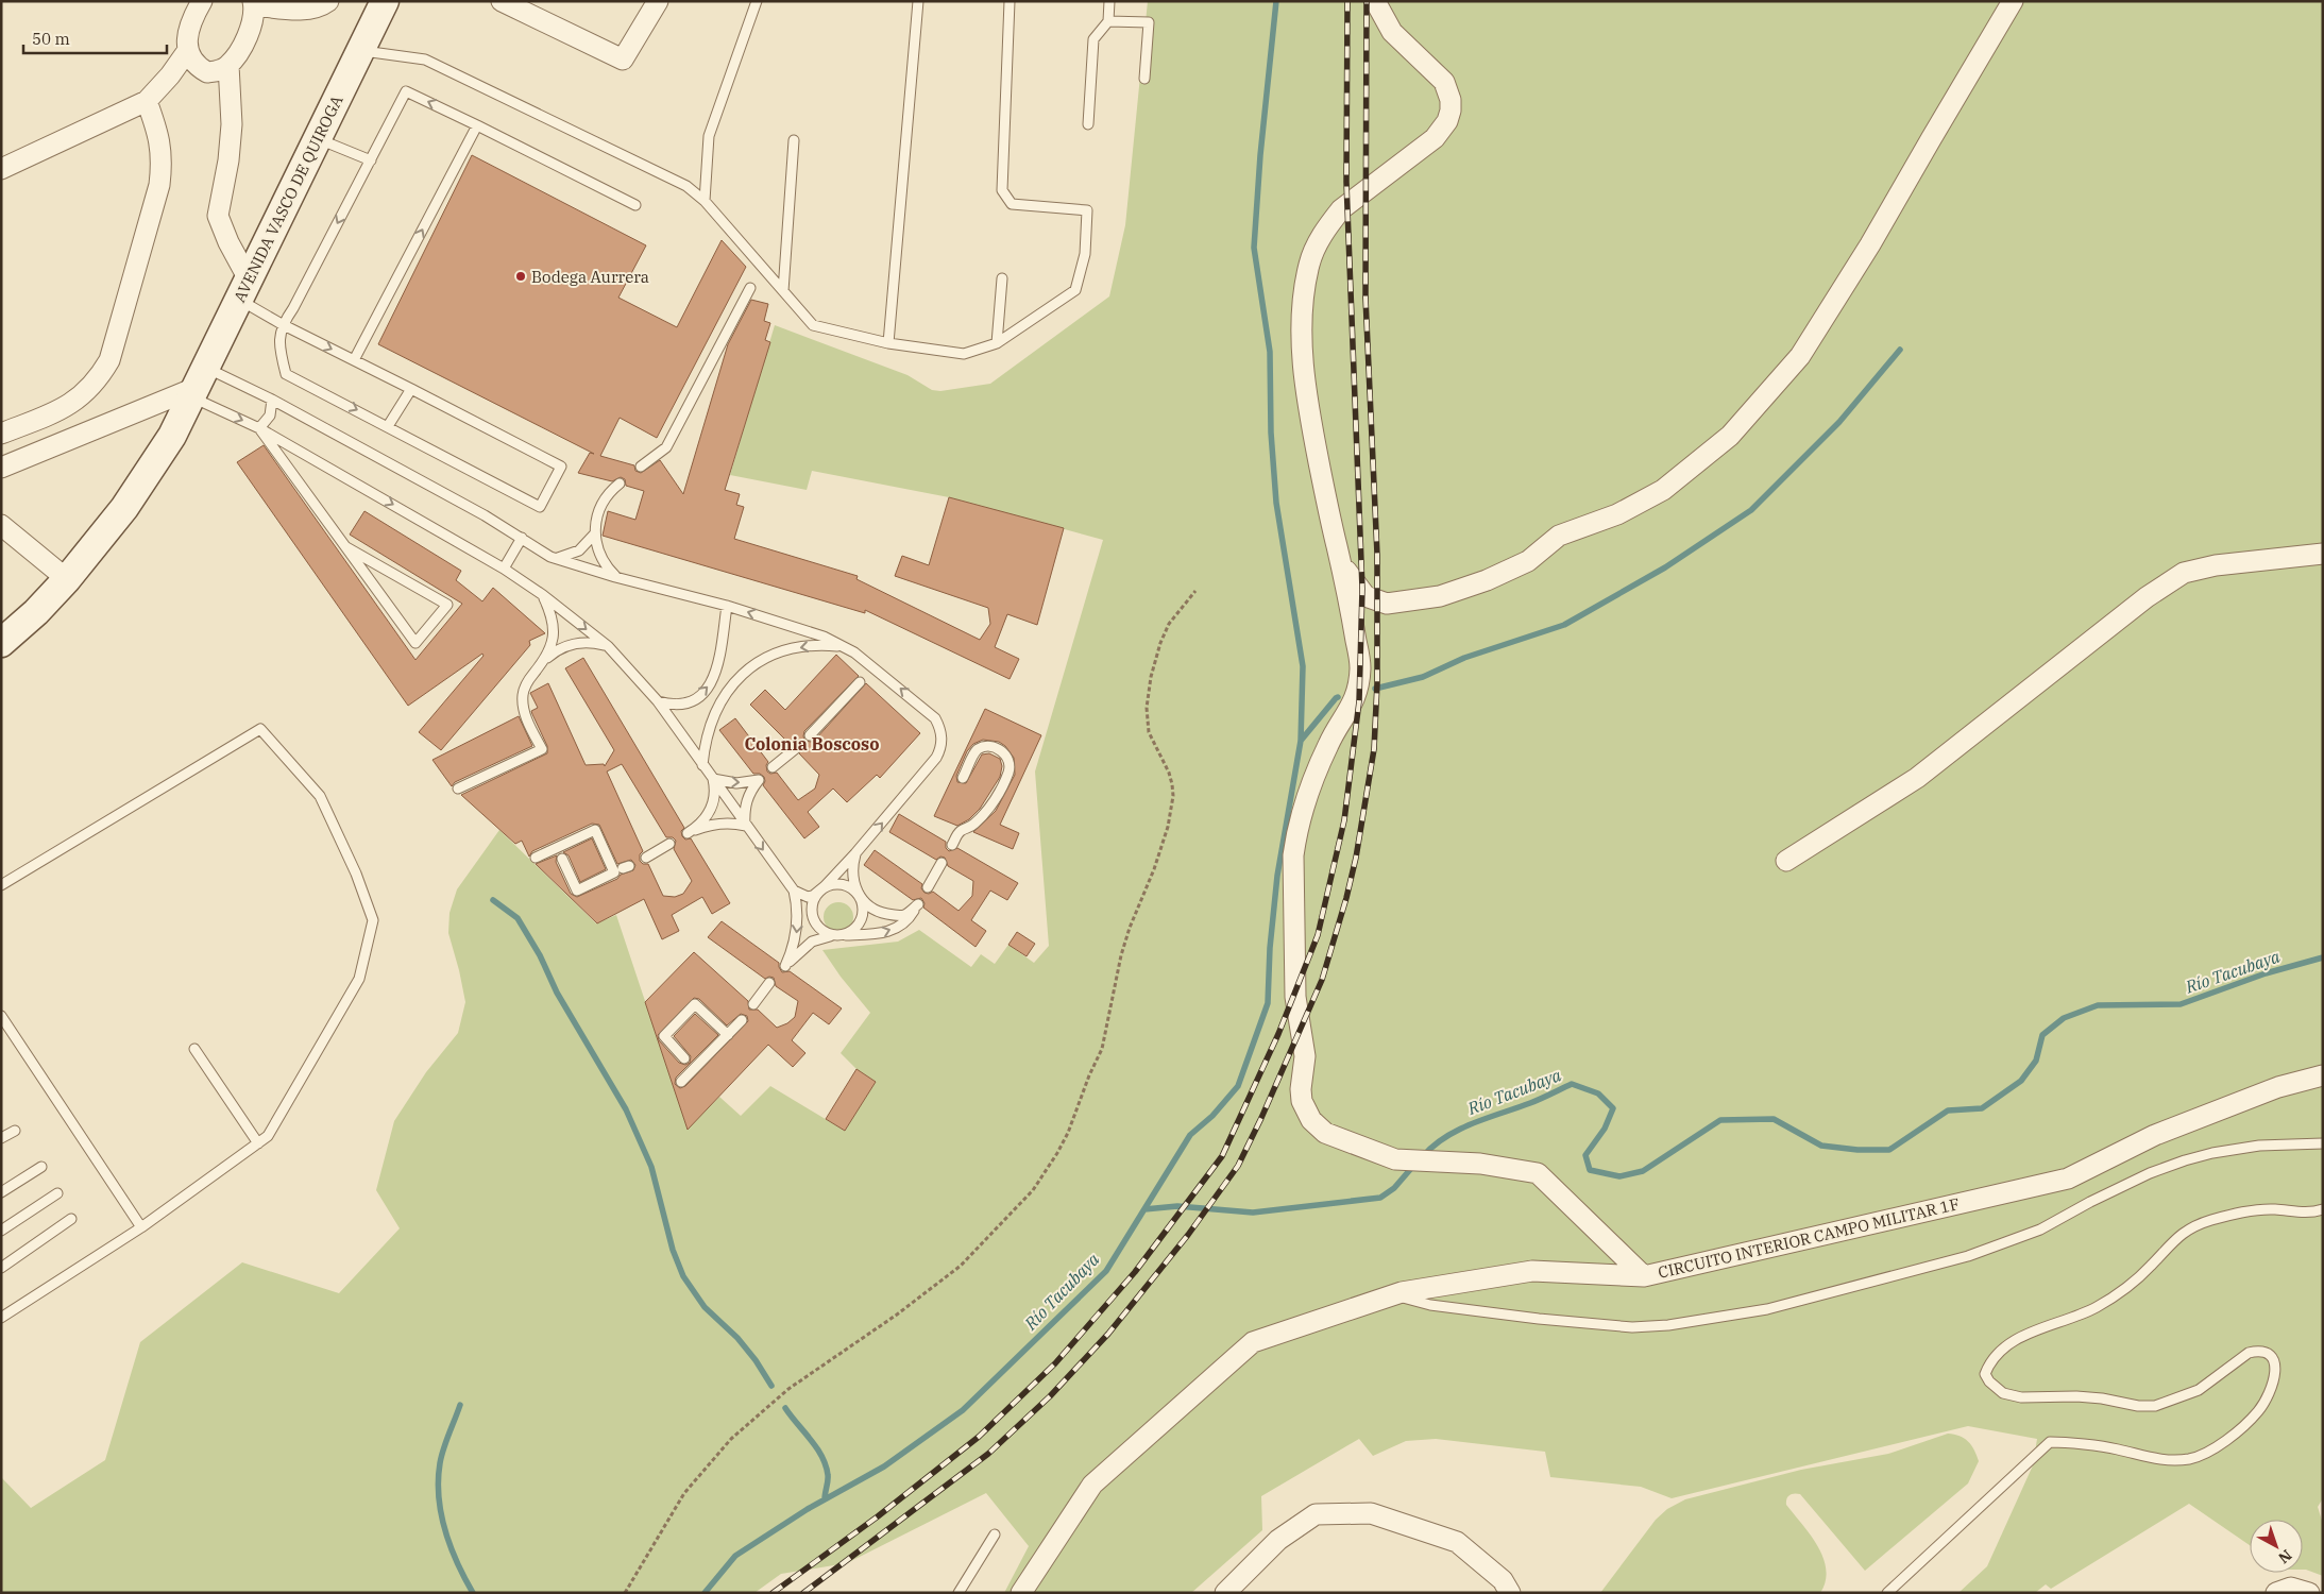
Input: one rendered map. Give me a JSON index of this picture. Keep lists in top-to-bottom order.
{
  "streets": {
    "main road": ["AVENIDA VASCO DE QUIROGA"],
    "street": ["CIRCUITO INTERIOR CAMPO MILITAR 1F"]
  },
  "districts": ["Colonia Boscoso"],
  "water": ["Río Tacubaya"],
  "places": ["Bodega Aurrera"],
  "scale_bar": "50 m",
  "north": "bottom right"
}
